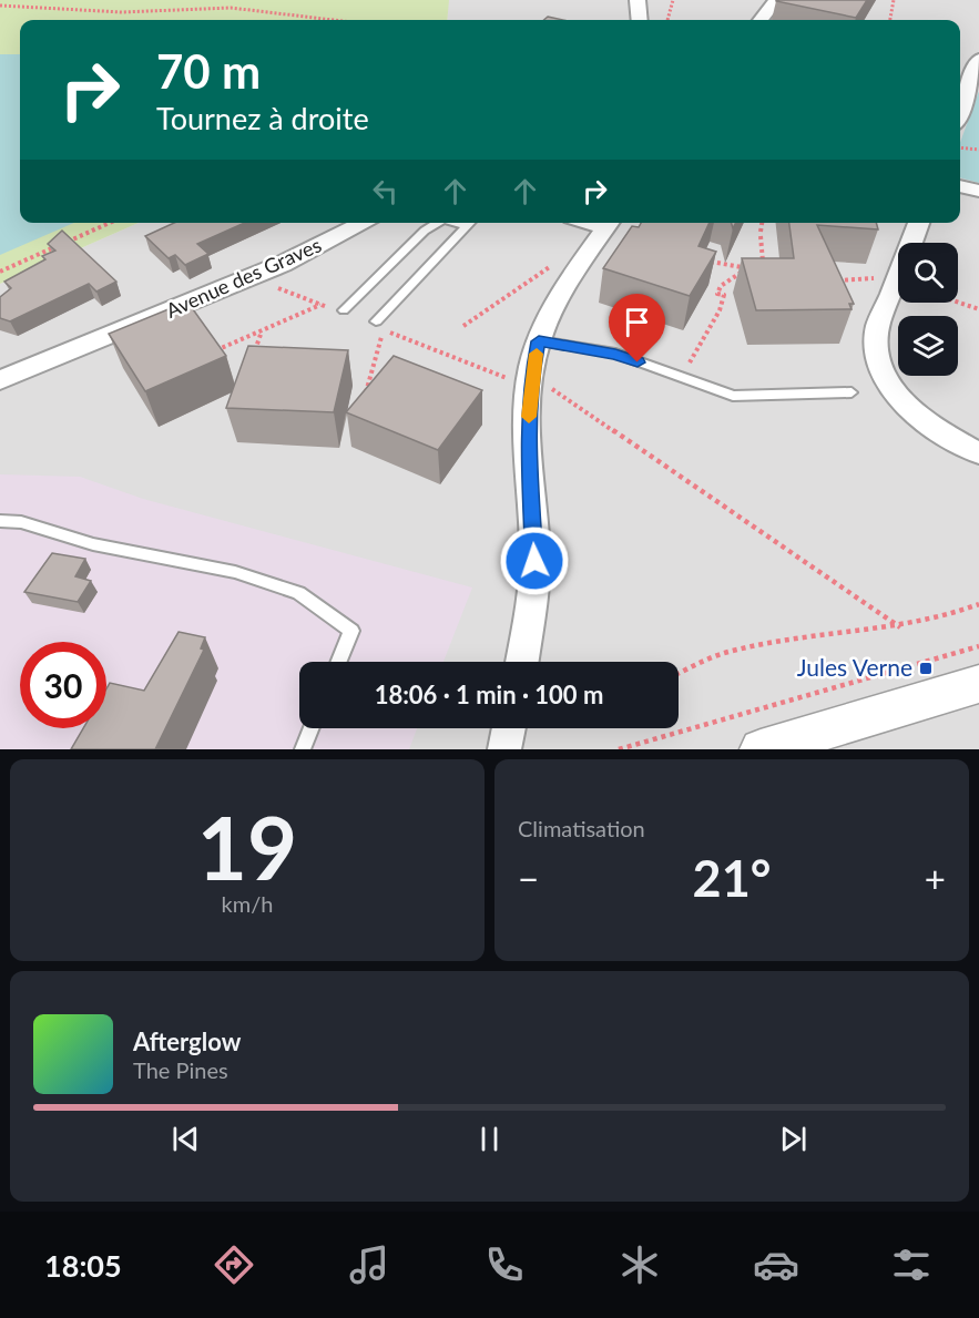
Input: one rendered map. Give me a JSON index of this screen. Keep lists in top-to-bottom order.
{
  "streets": {
    "street": ["Avenue des Graves"]
  },
  "places": {
    "transit": ["Jules Verne"]
  },
  "page": {
    "turn": ["70 m", "Tournez à droite"],
    "limit": "30",
    "trip": "18:06 · 1 min · 100 m",
    "tile": [
      ["19", "km/h"],
      "Climatisation"
    ],
    "heat": ["−", "21°", "+"],
    "song": ["Afterglow", "The Pines"],
    "tabs": "18:05"
  }
}
